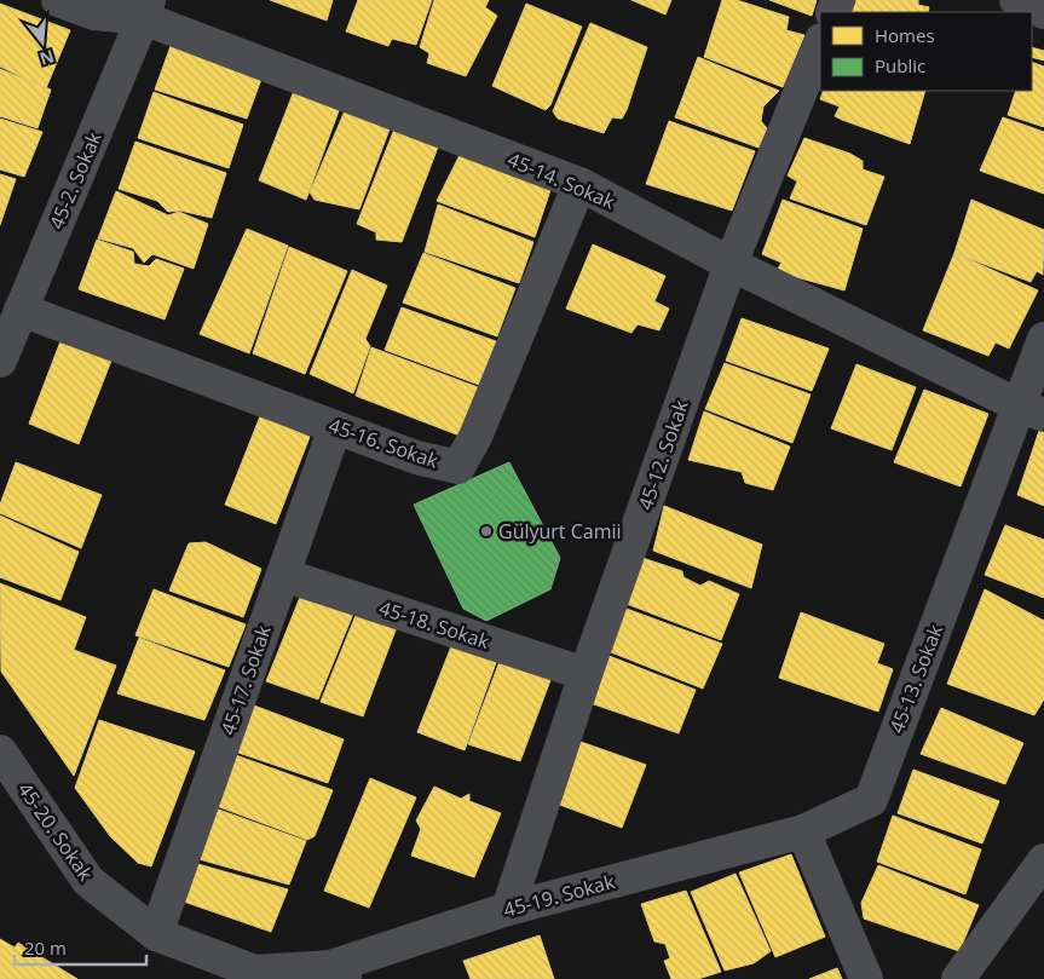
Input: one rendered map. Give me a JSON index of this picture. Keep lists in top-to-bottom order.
{
  "streets": {
    "street": [
      "45-2. Sokak",
      "45-14. Sokak",
      "45-16. Sokak",
      "45-12. Sokak",
      "45-18. Sokak",
      "45-13. Sokak",
      "45-17. Sokak",
      "45-20. Sokak",
      "45-19. Sokak"
    ]
  },
  "crossings": [
    ["45-2. Sokak", "45-14. Sokak"],
    ["45-2. Sokak", "45-16. Sokak"],
    ["45-14. Sokak", "45-16. Sokak"],
    ["45-14. Sokak", "45-12. Sokak"],
    ["45-14. Sokak", "45-13. Sokak"],
    ["45-16. Sokak", "45-17. Sokak"],
    ["45-12. Sokak", "45-18. Sokak"],
    ["45-12. Sokak", "45-19. Sokak"],
    ["45-18. Sokak", "45-17. Sokak"],
    ["45-13. Sokak", "45-19. Sokak"],
    ["45-17. Sokak", "45-20. Sokak"],
    ["45-20. Sokak", "45-19. Sokak"]
  ],
  "places": ["Gülyurt Camii"],
  "legend": ["Homes", "Public"],
  "scale_bar": "20 m",
  "north": "bottom"
}
